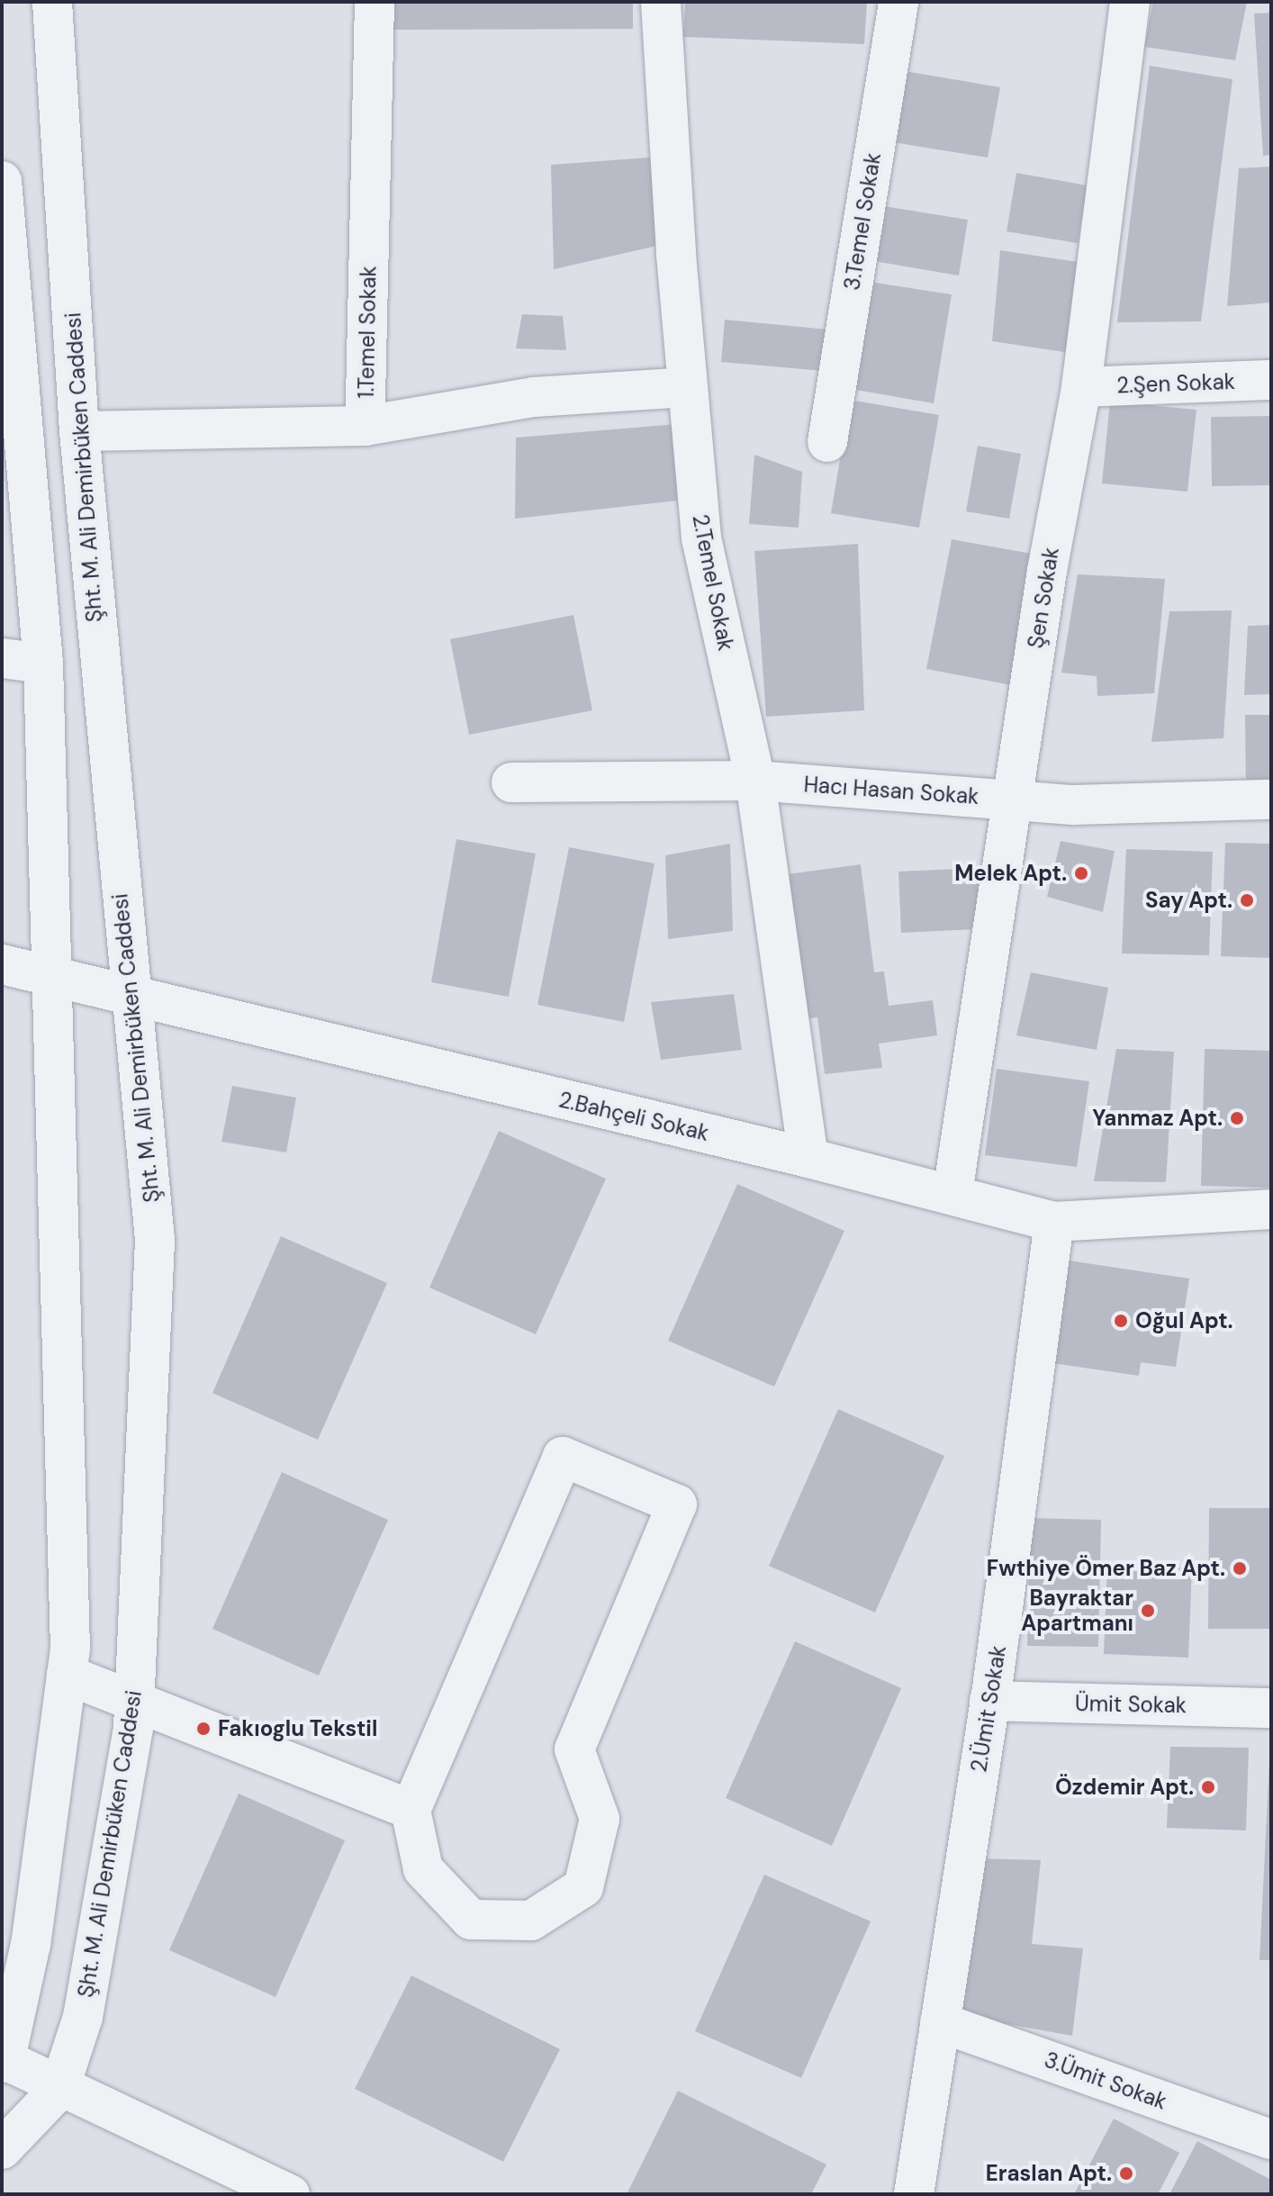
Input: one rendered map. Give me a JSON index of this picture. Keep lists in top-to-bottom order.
{
  "streets": {
    "street": [
      "3.Temel Sokak",
      "1.Temel Sokak",
      "2.Şen Sokak",
      "Şht. M. Ali Demirbüken Caddesi",
      "2.Temel Sokak",
      "Şen Sokak",
      "Hacı Hasan Sokak",
      "2.Bahçeli Sokak",
      "Ümit Sokak",
      "2.Ümit Sokak",
      "3.Ümit Sokak"
    ]
  },
  "crossings": [
    ["1.Temel Sokak", "2.Temel Sokak"],
    ["2.Şen Sokak", "Şen Sokak"],
    ["Şht. M. Ali Demirbüken Caddesi", "2.Bahçeli Sokak"],
    ["2.Temel Sokak", "Hacı Hasan Sokak"],
    ["2.Temel Sokak", "2.Bahçeli Sokak"],
    ["Şen Sokak", "Hacı Hasan Sokak"],
    ["Şen Sokak", "2.Bahçeli Sokak"],
    ["2.Bahçeli Sokak", "2.Ümit Sokak"],
    ["Ümit Sokak", "2.Ümit Sokak"],
    ["2.Ümit Sokak", "3.Ümit Sokak"]
  ],
  "places": [
    "Melek Apt.",
    "Say Apt.",
    "Yanmaz Apt.",
    "Oğul Apt.",
    "Fwthiye Ömer Baz Apt.",
    "Bayraktar Apartmanı",
    "Fakıoglu Tekstil",
    "Özdemir Apt.",
    "Eraslan Apt."
  ]
}
